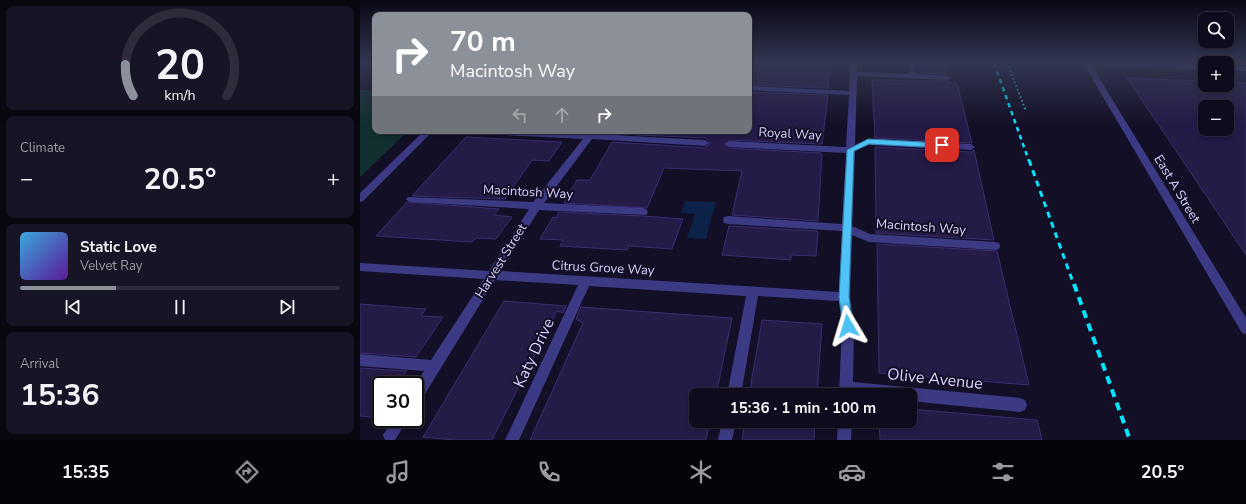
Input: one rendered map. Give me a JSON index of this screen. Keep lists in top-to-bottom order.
{
  "streets": {
    "street": [
      "Royal Way",
      "East A Street",
      "Macintosh Way",
      "Harvest Street",
      "Citrus Grove Way",
      "Katy Drive",
      "Olive Avenue"
    ]
  },
  "crossings": [
    ["Macintosh Way", "Harvest Street"],
    ["Harvest Street", "Citrus Grove Way"],
    ["Citrus Grove Way", "Katy Drive"]
  ],
  "page": {
    "map_buttons": ["+", "−"],
    "turn": ["70 m", "Macintosh Way"],
    "tile": [
      "Climate",
      ["Arrival", "15:36"]
    ],
    "heat": ["−", "20.5°", "+"],
    "song": ["Static Love", "Velvet Ray"],
    "limit": "30",
    "trip": "15:36 · 1 min · 100 m",
    "tabs": ["15:35", "20.5°"],
    "gauge": ["20", "km/h"]
  }
}
